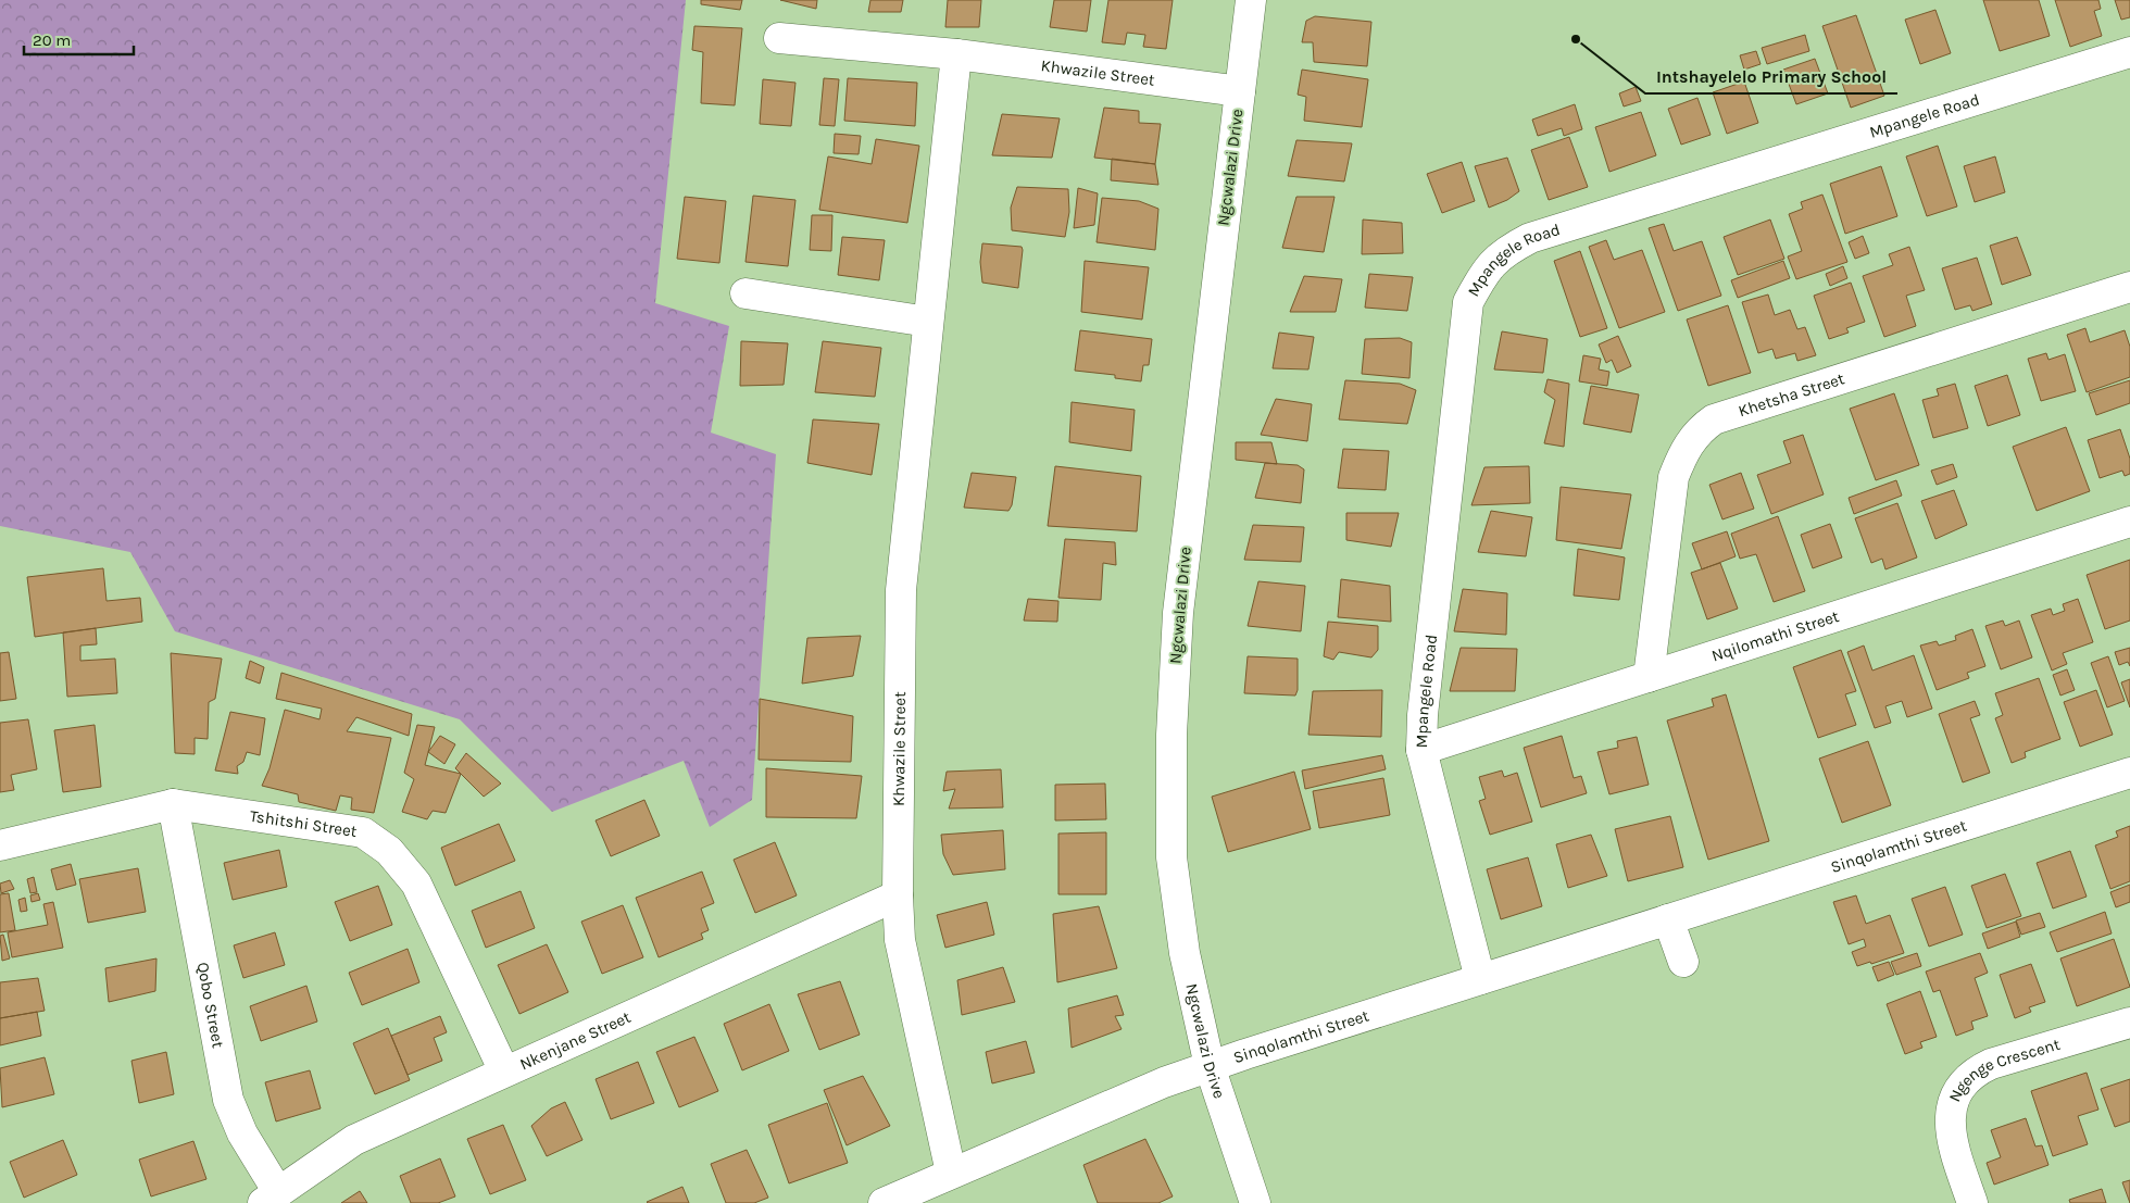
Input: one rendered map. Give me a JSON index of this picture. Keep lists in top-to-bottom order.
{
  "streets": {
    "street": [
      "Khwazile Street",
      "Mpangele Road",
      "Ngcwalazi Drive",
      "Khetsha Street",
      "Nqilomathi Street",
      "Tshitshi Street",
      "Sinqolamthi Street",
      "Qobo Street",
      "Nkenjane Street",
      "Ngenge Crescent"
    ]
  },
  "crossings": [
    ["Khwazile Street", "Ngcwalazi Drive"],
    ["Khwazile Street", "Sinqolamthi Street"],
    ["Khwazile Street", "Nkenjane Street"],
    ["Mpangele Road", "Nqilomathi Street"],
    ["Mpangele Road", "Sinqolamthi Street"],
    ["Ngcwalazi Drive", "Sinqolamthi Street"],
    ["Khetsha Street", "Nqilomathi Street"],
    ["Tshitshi Street", "Qobo Street"],
    ["Tshitshi Street", "Nkenjane Street"],
    ["Qobo Street", "Nkenjane Street"]
  ],
  "places": ["Intshayelelo Primary School"],
  "scale_bar": "20 m"
}
